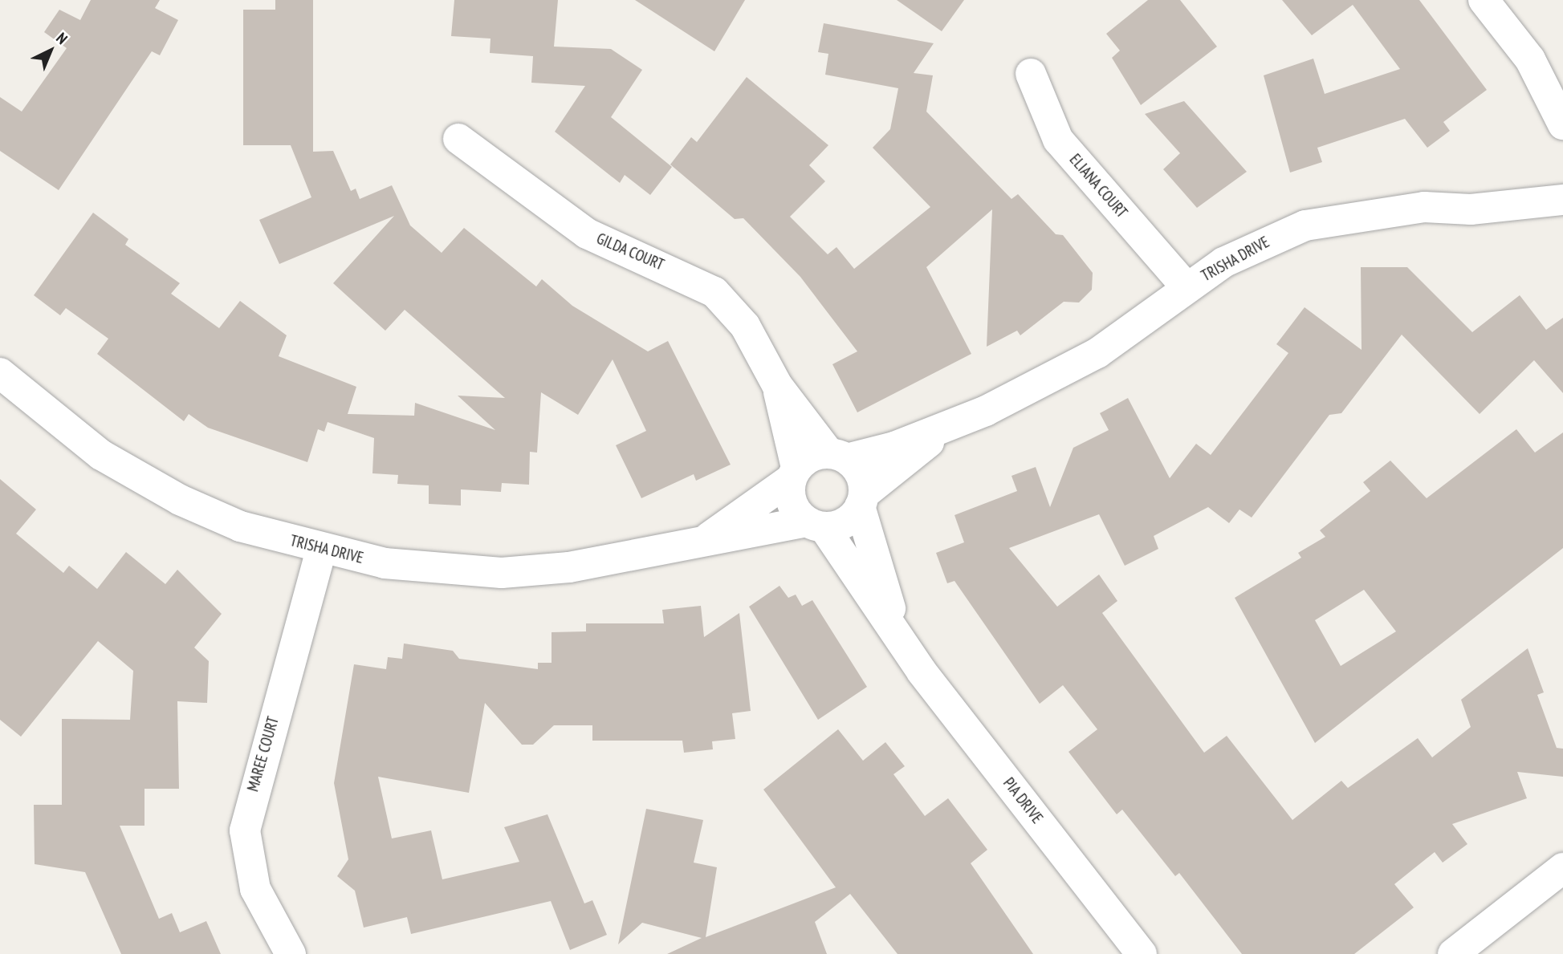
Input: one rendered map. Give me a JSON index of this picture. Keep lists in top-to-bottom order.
{
  "streets": {
    "street": [
      "ELIANA COURT",
      "GILDA COURT",
      "TRISHA DRIVE",
      "MAREE COURT",
      "PIA DRIVE"
    ]
  },
  "crossings": [
    ["ELIANA COURT", "TRISHA DRIVE"],
    ["GILDA COURT", "TRISHA DRIVE"],
    ["GILDA COURT", "PIA DRIVE"],
    ["TRISHA DRIVE", "MAREE COURT"],
    ["TRISHA DRIVE", "PIA DRIVE"]
  ],
  "north": "top right"
}
